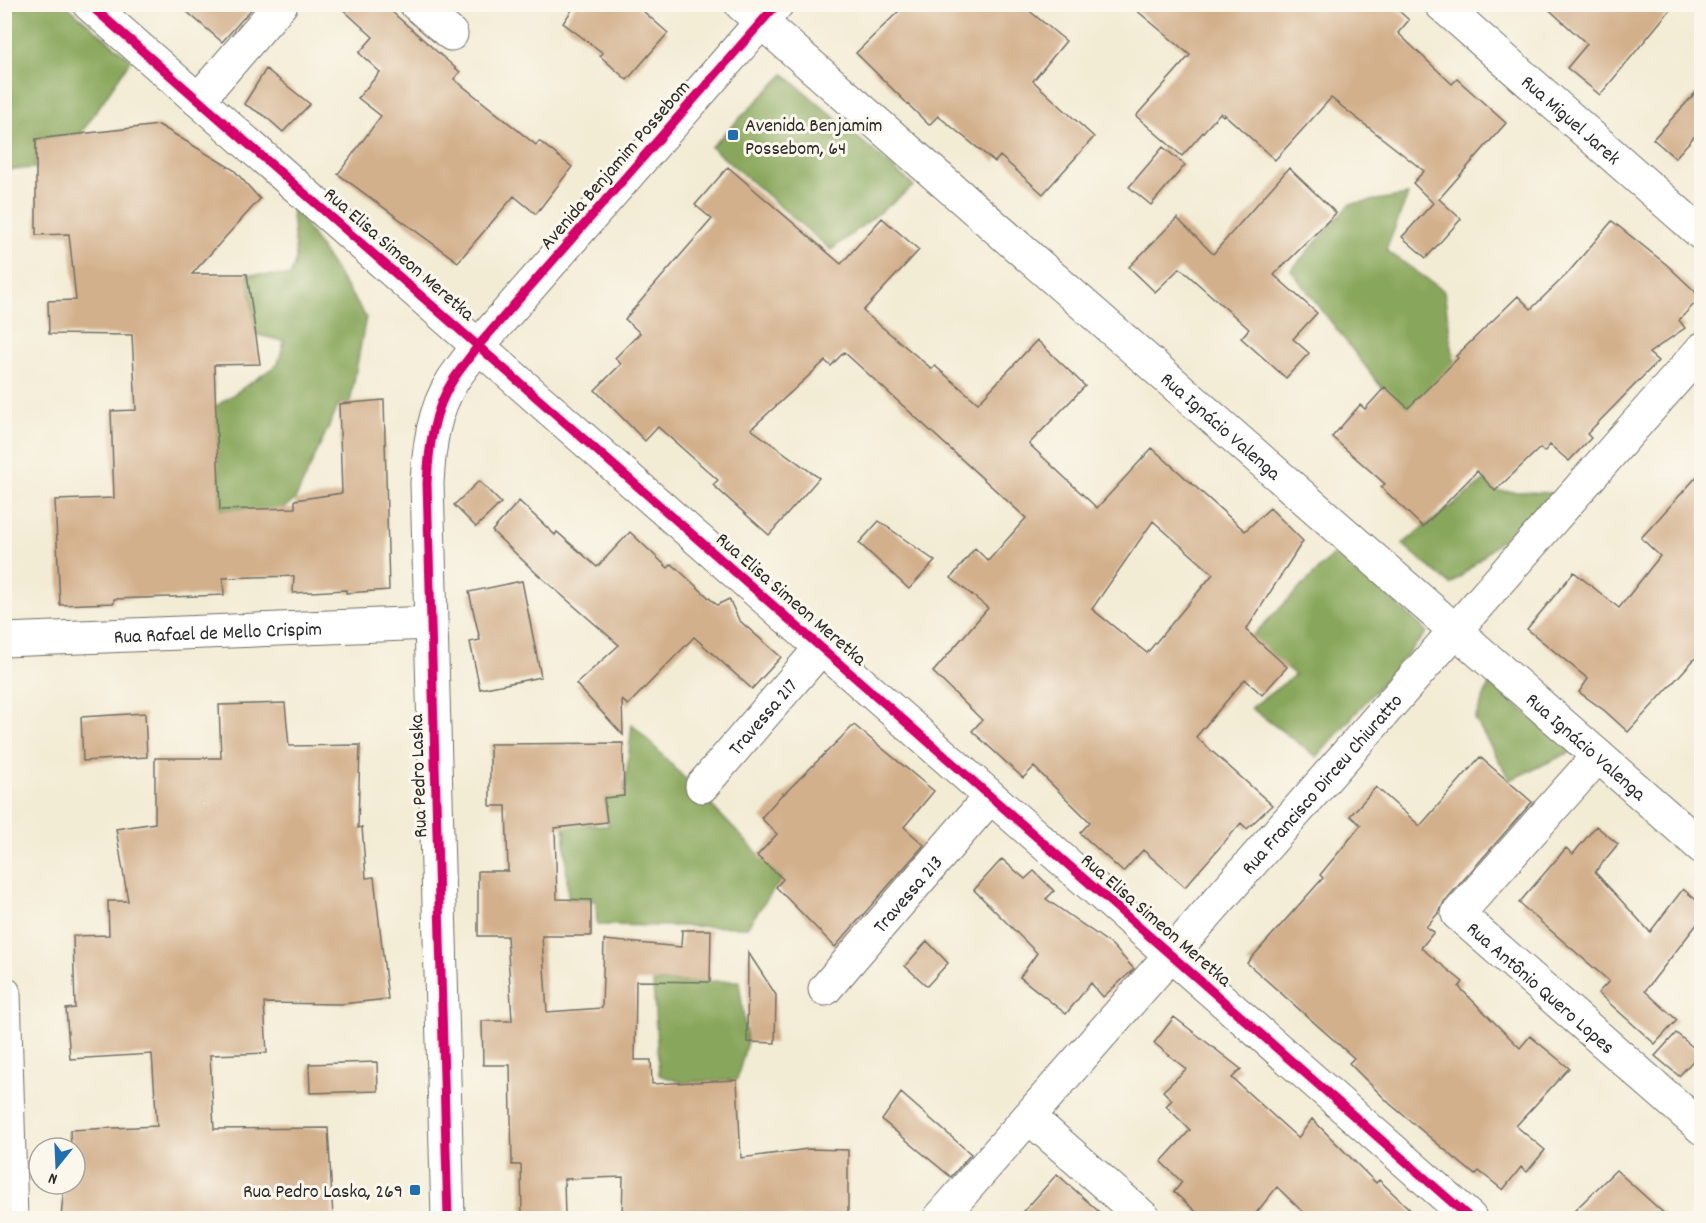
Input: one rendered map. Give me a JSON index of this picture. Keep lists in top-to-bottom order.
{
  "streets": {
    "street": [
      "Rua Miguel Jarek",
      "Avenida Benjamim Possebom",
      "Rua Elisa Simeon Meretka",
      "Rua Ignácio Valenga",
      "Rua Rafael de Mello Crispim",
      "Travessa 217",
      "Rua Pedro Laska",
      "Rua Francisco Dirceu Chiuratto",
      "Travessa 213",
      "Rua Antônio Quero Lopes"
    ]
  },
  "crossings": [
    ["Avenida Benjamim Possebom", "Rua Elisa Simeon Meretka"],
    ["Avenida Benjamim Possebom", "Rua Ignácio Valenga"],
    ["Avenida Benjamim Possebom", "Rua Pedro Laska"],
    ["Rua Elisa Simeon Meretka", "Travessa 217"],
    ["Rua Elisa Simeon Meretka", "Rua Pedro Laska"],
    ["Rua Elisa Simeon Meretka", "Rua Francisco Dirceu Chiuratto"],
    ["Rua Elisa Simeon Meretka", "Travessa 213"],
    ["Rua Ignácio Valenga", "Rua Francisco Dirceu Chiuratto"],
    ["Rua Ignácio Valenga", "Rua Antônio Quero Lopes"],
    ["Rua Rafael de Mello Crispim", "Rua Pedro Laska"]
  ],
  "places": {
    "transit": ["Avenida Benjamim Possebom, 64", "Rua Pedro Laska, 269"]
  },
  "north": "bottom"
}
